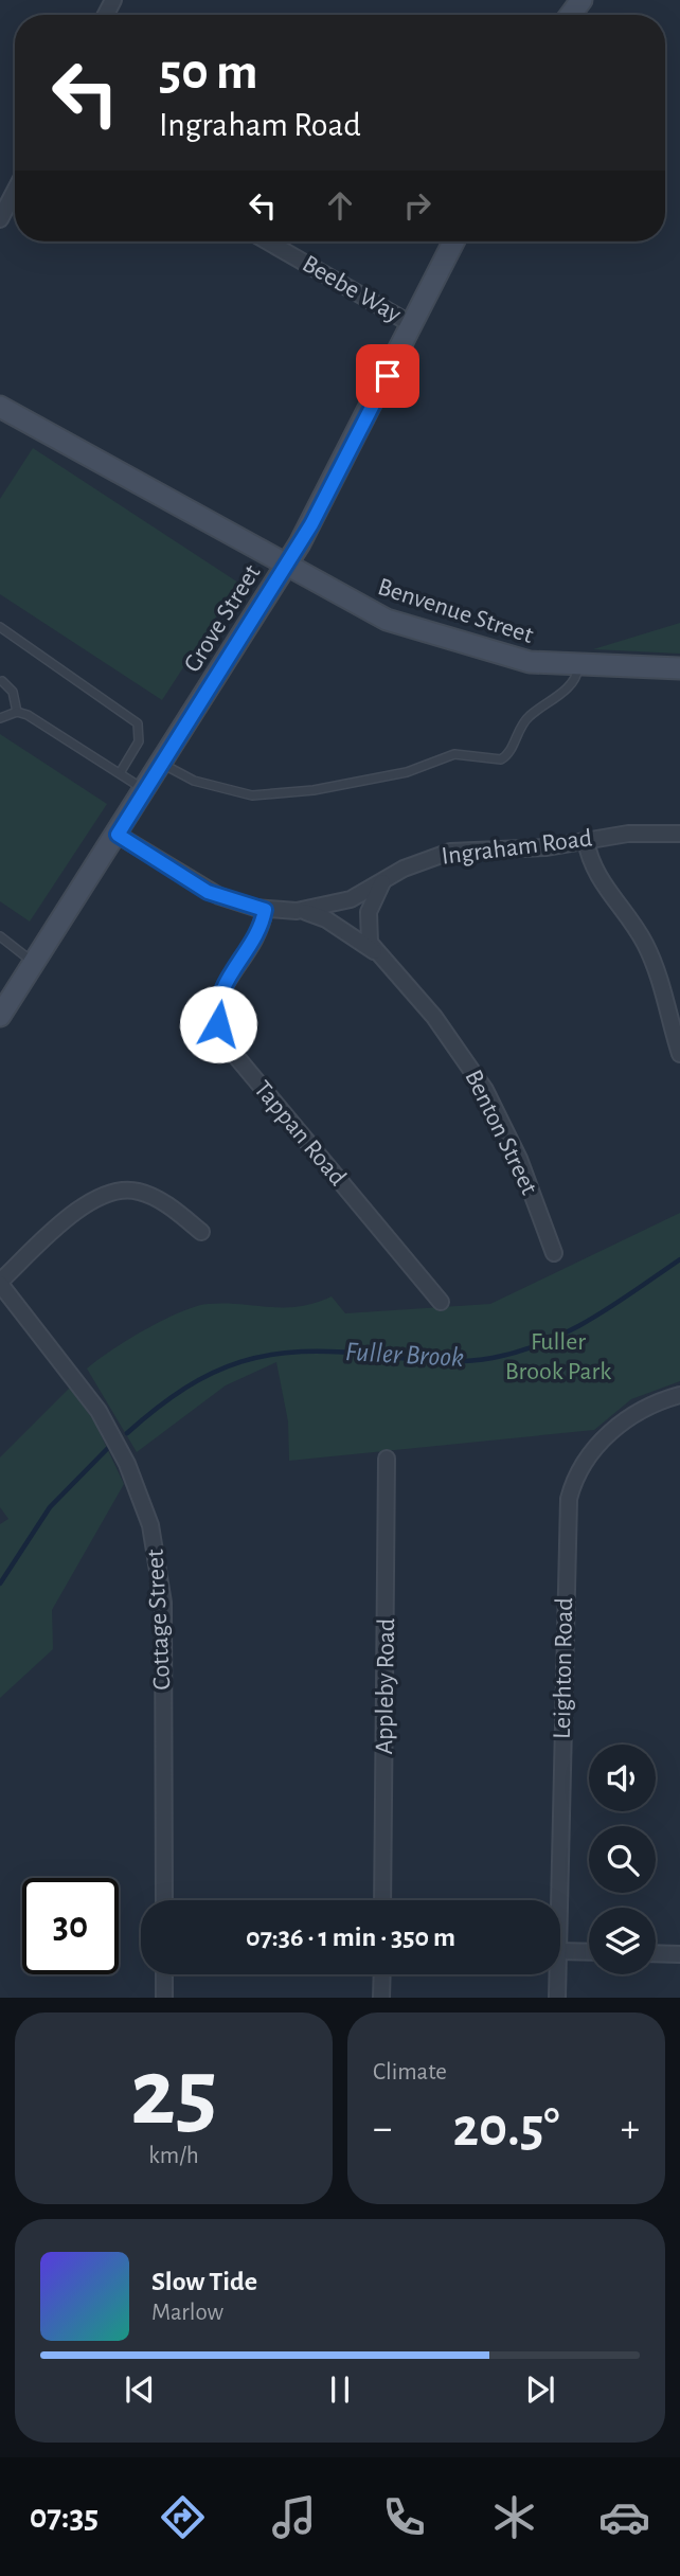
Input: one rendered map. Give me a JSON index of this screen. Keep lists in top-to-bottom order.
{
  "streets": {
    "street": [
      "Beebe Way",
      "Benvenue Street",
      "Grove Street",
      "Ingraham Road",
      "Benton Street",
      "Tappan Road",
      "Cottage Street",
      "Leighton Road",
      "Appleby Road"
    ]
  },
  "crossings": [
    ["Beebe Way", "Grove Street"],
    ["Benvenue Street", "Grove Street"],
    ["Grove Street", "Ingraham Road"],
    ["Ingraham Road", "Benton Street"],
    ["Ingraham Road", "Tappan Road"]
  ],
  "water": ["Fuller Brook"],
  "parks": ["Fuller Brook Park"],
  "page": {
    "turn": ["50 m", "Ingraham Road"],
    "limit": "30",
    "trip": "07:36 · 1 min · 350 m",
    "tile": [
      ["25", "km/h"],
      "Climate"
    ],
    "heat": ["−", "20.5°", "+"],
    "song": ["Slow Tide", "Marlow"],
    "tabs": "07:35"
  }
}
